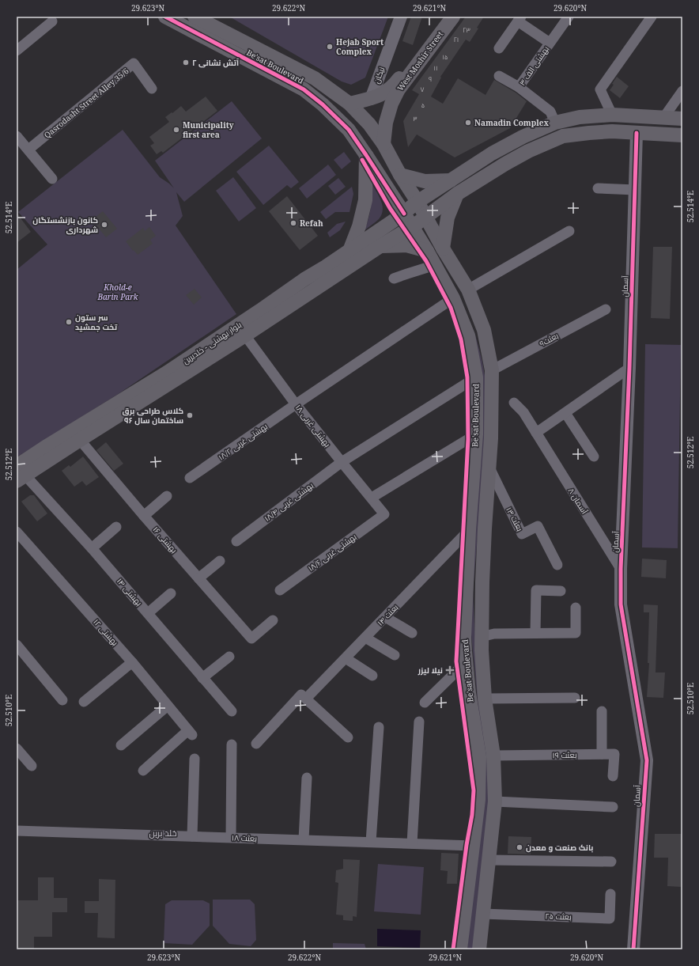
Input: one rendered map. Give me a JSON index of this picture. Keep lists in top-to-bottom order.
{
  "streets": {
    "main road": ["West Moshir Street", "Be'sat Boulevard", "بلوار بهشتی - خلدبرین"],
    "street": [
      "بهشتی الف ۳",
      "نیکان",
      "Qasrodasht Street Alley 35/6",
      "آسمان",
      "بعثت۹",
      "بهشتی غربی ۱۸",
      "بهشتی غربی ۱۸/۲",
      "۸ آسمان",
      "بهشتی غربی ۱۸/۴",
      "۱۳ بعثت",
      "۱۶ بهشتی",
      "بهشتی غربی ۱۸/۶",
      "۱۴ بهشتی",
      "بعثت ۱۴",
      "۱۲ بهشتی",
      "بعثت ۱۹",
      "بعثت ۱۸",
      "۲۵ بعثت"
    ]
  },
  "crossings": [
    ["West Moshir Street", "Be'sat Boulevard"],
    ["West Moshir Street", "نیکان"],
    ["بهشتی الف ۳", "بلوار بهشتی - خلدبرین"],
    ["Be'sat Boulevard", "بعثت۹"],
    ["Be'sat Boulevard", "بلوار بهشتی - خلدبرین"],
    ["Be'sat Boulevard", "بهشتی غربی ۱۸/۲"],
    ["Be'sat Boulevard", "بهشتی غربی ۱۸/۴"],
    ["Be'sat Boulevard", "۱۳ بعثت"],
    ["Be'sat Boulevard", "بعثت ۱۴"],
    ["Be'sat Boulevard", "بعثت ۱۹"],
    ["Be'sat Boulevard", "بعثت ۱۸"],
    ["Be'sat Boulevard", "۲۵ بعثت"],
    ["آسمان", "بلوار بهشتی - خلدبرین"],
    ["آسمان", "۸ آسمان"],
    ["بلوار بهشتی - خلدبرین", "بهشتی غربی ۱۸"],
    ["بلوار بهشتی - خلدبرین", "۱۶ بهشتی"],
    ["بلوار بهشتی - خلدبرین", "۱۴ بهشتی"],
    ["بهشتی غربی ۱۸", "بهشتی غربی ۱۸/۲"],
    ["بهشتی غربی ۱۸", "بهشتی غربی ۱۸/۴"],
    ["بهشتی غربی ۱۸", "بهشتی غربی ۱۸/۶"]
  ],
  "districts": ["خلد برین"],
  "parks": ["Khold-e Barin Park"],
  "places": {
    "other": [
      "Hejab Sport Complex",
      "آتش نشانی ۲",
      "Namadin Complex",
      "Municipality first area",
      "Refah",
      "کانون بازنشستگان شهرداری",
      "سر ستون تخت جمشید",
      "کلاس طراحی برق ساختمان سال ۹۶",
      "بانک صنعت و معدن"
    ],
    "health": ["نیلا لیزر"]
  },
  "house_numbers": [
    "۲۳",
    "۲۱",
    "۱۵",
    "۱۱",
    "۹",
    "۷",
    "۵",
    "۳"
  ],
  "coordinates": [
    "29.623°N",
    "29.622°N",
    "29.621°N",
    "29.620°N",
    "52.514°E",
    "52.512°E",
    "52.510°E"
  ]
}
